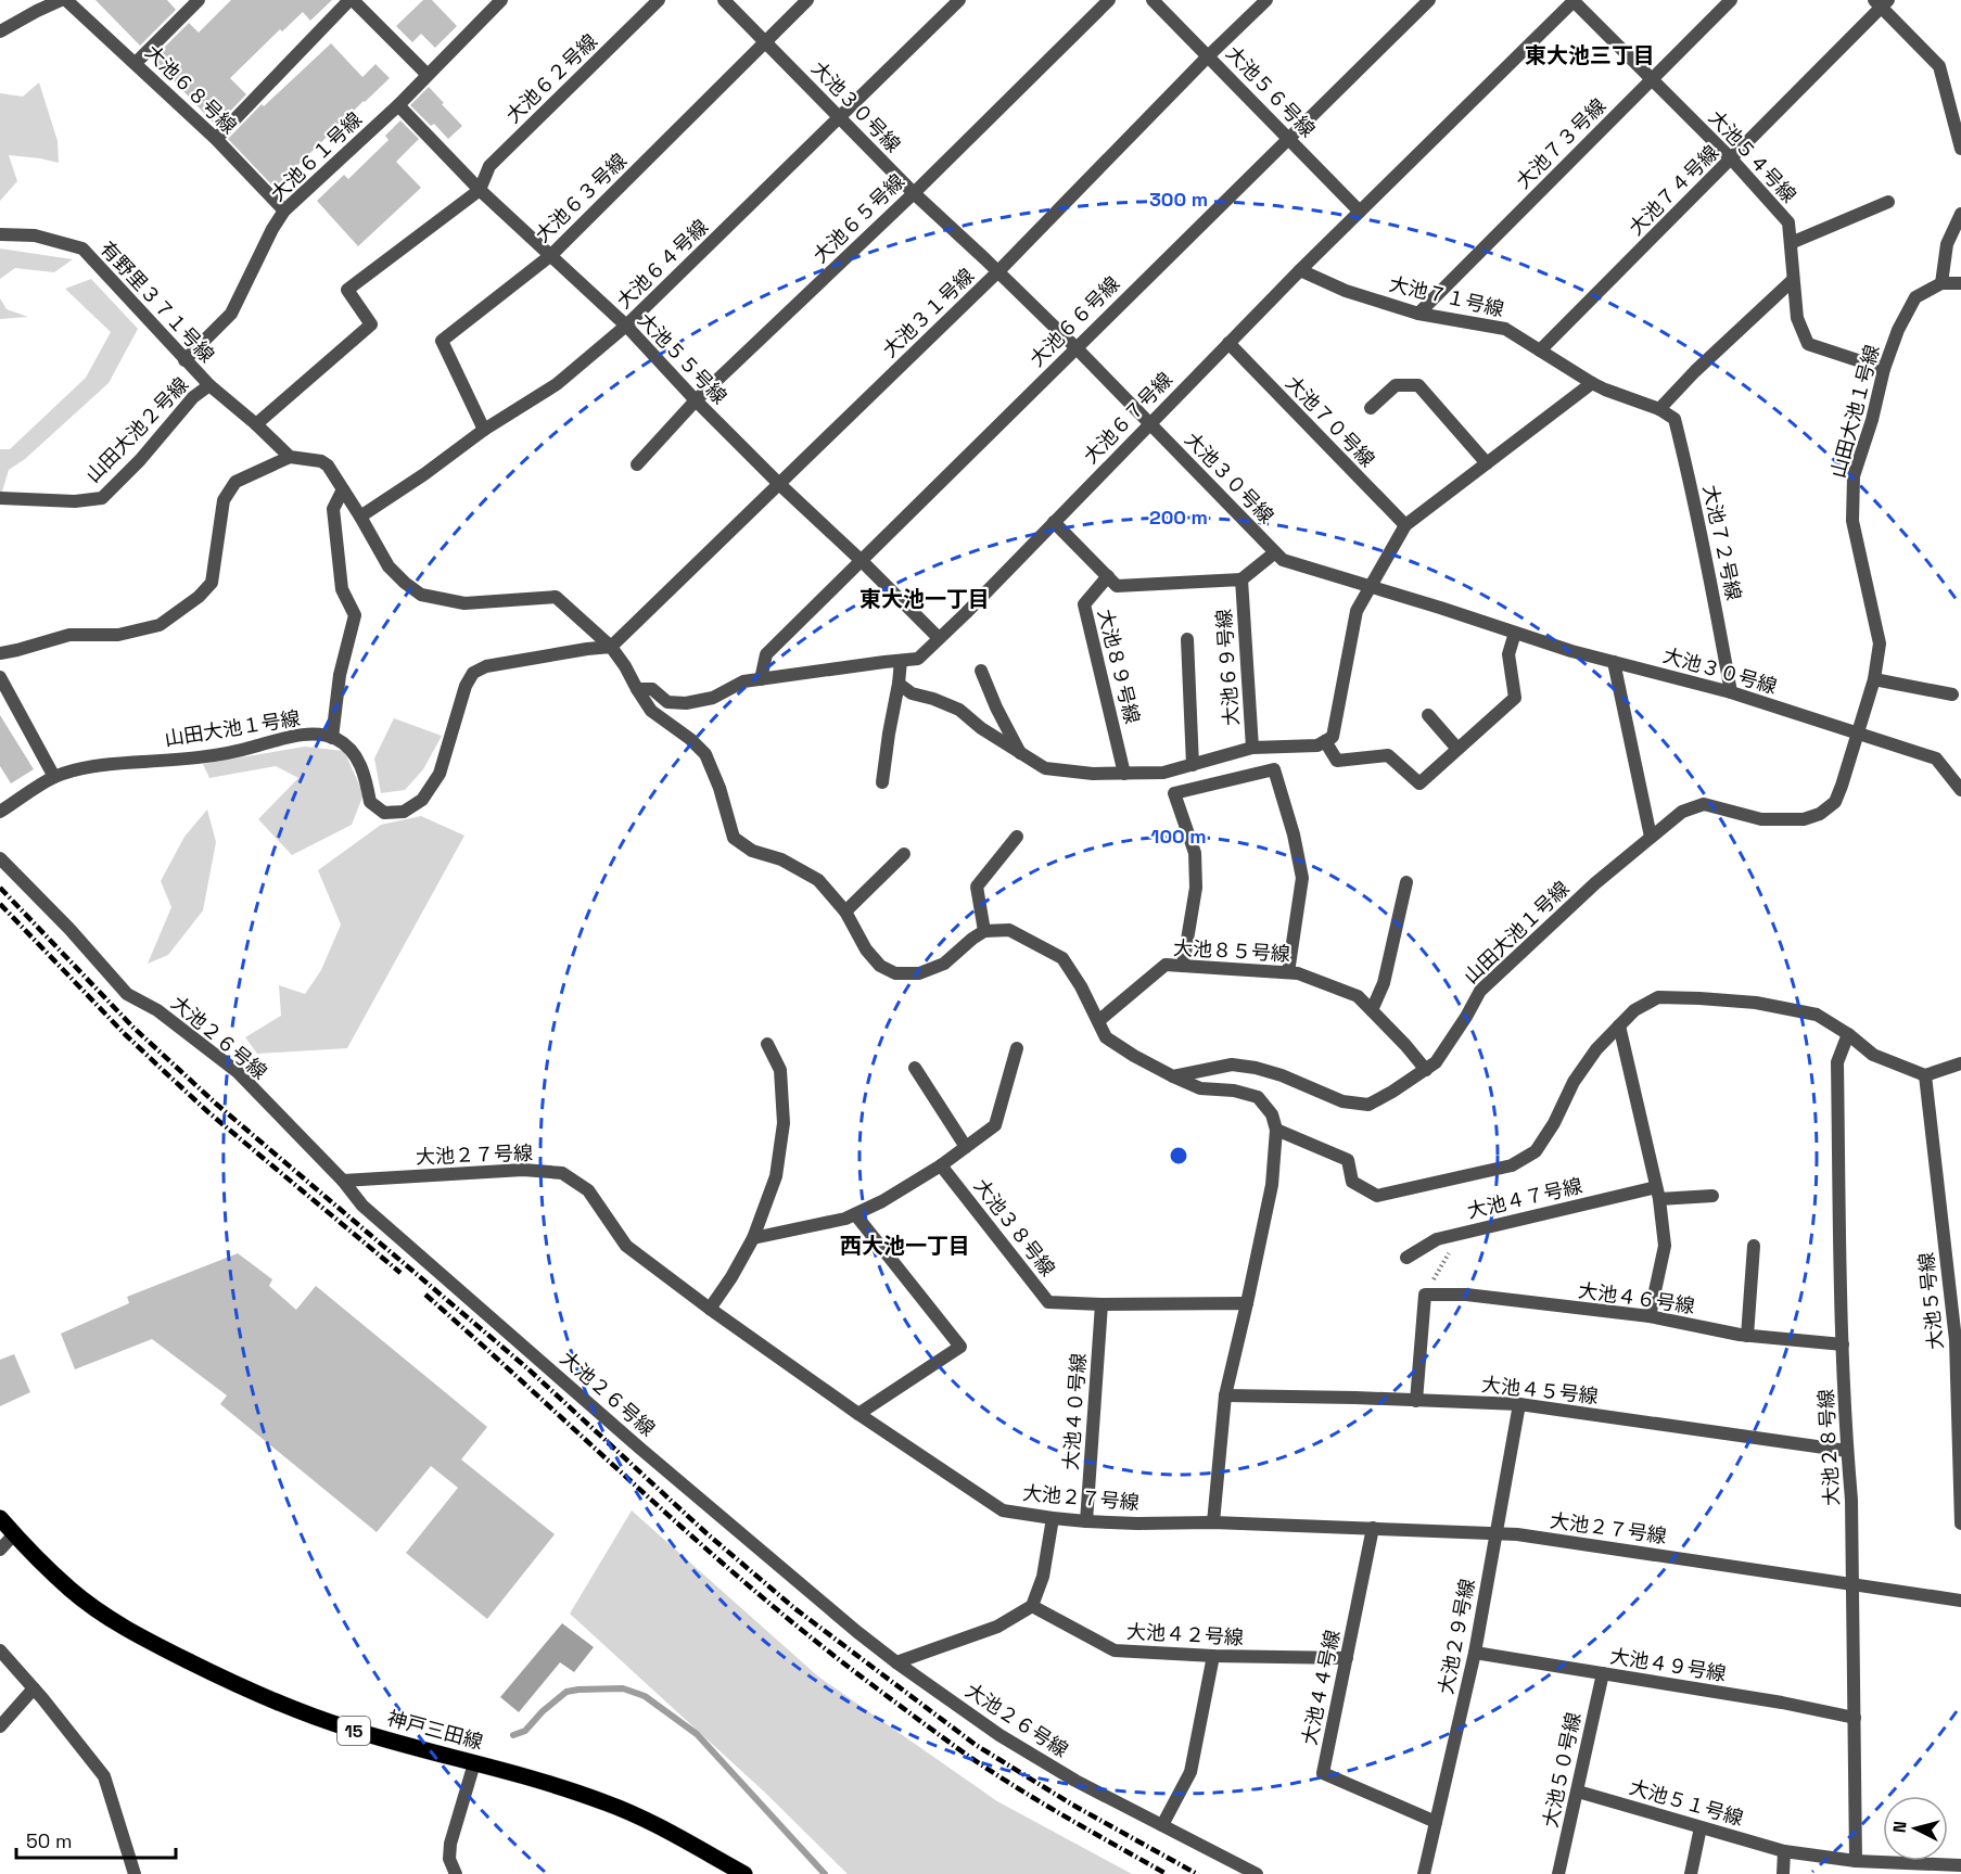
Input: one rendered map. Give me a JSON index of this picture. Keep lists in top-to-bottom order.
{
  "streets": {
    "main road": ["神戸三田線", "15"],
    "street": [
      "大池６２号線",
      "大池６８号線",
      "大池５６号線",
      "大池３０号線",
      "大池７３号線",
      "大池６１号線",
      "大池５４号線",
      "大池７４号線",
      "大池６３号線",
      "大池６５号線",
      "大池６４号線",
      "大池７１号線",
      "有野里３７１号線",
      "大池３１号線",
      "大池６６号線",
      "大池５５号線",
      "山田大池１号線",
      "大池６７号線",
      "大池７０号線",
      "山田大池２号線",
      "大池７２号線",
      "大池８９号線",
      "大池６９号線",
      "大池８５号線",
      "大池２６号線",
      "大池２７号線",
      "大池４７号線",
      "大池３８号線",
      "大池４６号線",
      "大池５号線",
      "大池４５号線",
      "大池４０号線",
      "大池２８号線",
      "大池４２号線",
      "大池２９号線",
      "大池４９号線",
      "大池４４号線",
      "大池５０号線",
      "大池５１号線"
    ]
  },
  "crossings": [
    ["大池６２号線", "大池５５号線"],
    ["大池６８号線", "大池６１号線"],
    ["大池５６号線", "大池３１号線"],
    ["大池５６号線", "大池６６号線"],
    ["大池５６号線", "大池６７号線"],
    ["大池３０号線", "大池６３号線"],
    ["大池３０号線", "大池６５号線"],
    ["大池３０号線", "大池６４号線"],
    ["大池３０号線", "大池３１号線"],
    ["大池３０号線", "大池６６号線"],
    ["大池３０号線", "山田大池１号線"],
    ["大池３０号線", "大池６７号線"],
    ["大池３０号線", "大池７２号線"],
    ["大池３０号線", "大池６９号線"],
    ["大池７３号線", "大池５４号線"],
    ["大池７３号線", "大池７１号線"],
    ["大池６１号線", "有野里３７１号線"],
    ["大池６１号線", "大池５５号線"],
    ["大池５４号線", "大池７４号線"],
    ["大池５４号線", "山田大池１号線"],
    ["大池５４号線", "大池６７号線"],
    ["大池７４号線", "大池７１号線"],
    ["大池６３号線", "大池６４号線"],
    ["大池６３号線", "大池５５号線"],
    ["大池６５号線", "大池５５号線"],
    ["大池６４号線", "大池５５号線"],
    ["大池７１号線", "大池６７号線"],
    ["大池７１号線", "大池７２号線"],
    ["有野里３７１号線", "山田大池２号線"],
    ["大池３１号線", "大池５５号線"],
    ["大池６６号線", "大池５５号線"],
    ["大池６６号線", "大池６７号線"],
    ["大池５５号線", "大池６７号線"],
    ["山田大池１号線", "大池８５号線"],
    ["大池６７号線", "大池７０号線"],
    ["大池６７号線", "大池６９号線"],
    ["大池８９号線", "大池６９号線"],
    ["大池２６号線", "大池２７号線"],
    ["大池２７号線", "大池４０号線"],
    ["大池２７号線", "大池２８号線"],
    ["大池２７号線", "大池２９号線"],
    ["大池２７号線", "大池４４号線"],
    ["大池４７号線", "大池４６号線"],
    ["大池３８号線", "大池４０号線"],
    ["大池４６号線", "大池２８号線"],
    ["大池４５号線", "大池２８号線"],
    ["大池４５号線", "大池２９号線"],
    ["大池２８号線", "大池４９号線"],
    ["大池２８号線", "大池５１号線"],
    ["大池４２号線", "大池４４号線"],
    ["大池２９号線", "大池４９号線"],
    ["大池２９号線", "大池４４号線"],
    ["大池４９号線", "大池５０号線"],
    ["大池５０号線", "大池５１号線"]
  ],
  "districts": ["東大池三丁目", "東大池一丁目", "西大池一丁目"],
  "scale_bar": "50 m",
  "north": "left",
  "rings": ["300 m", "200 m", "100 m"]
}
